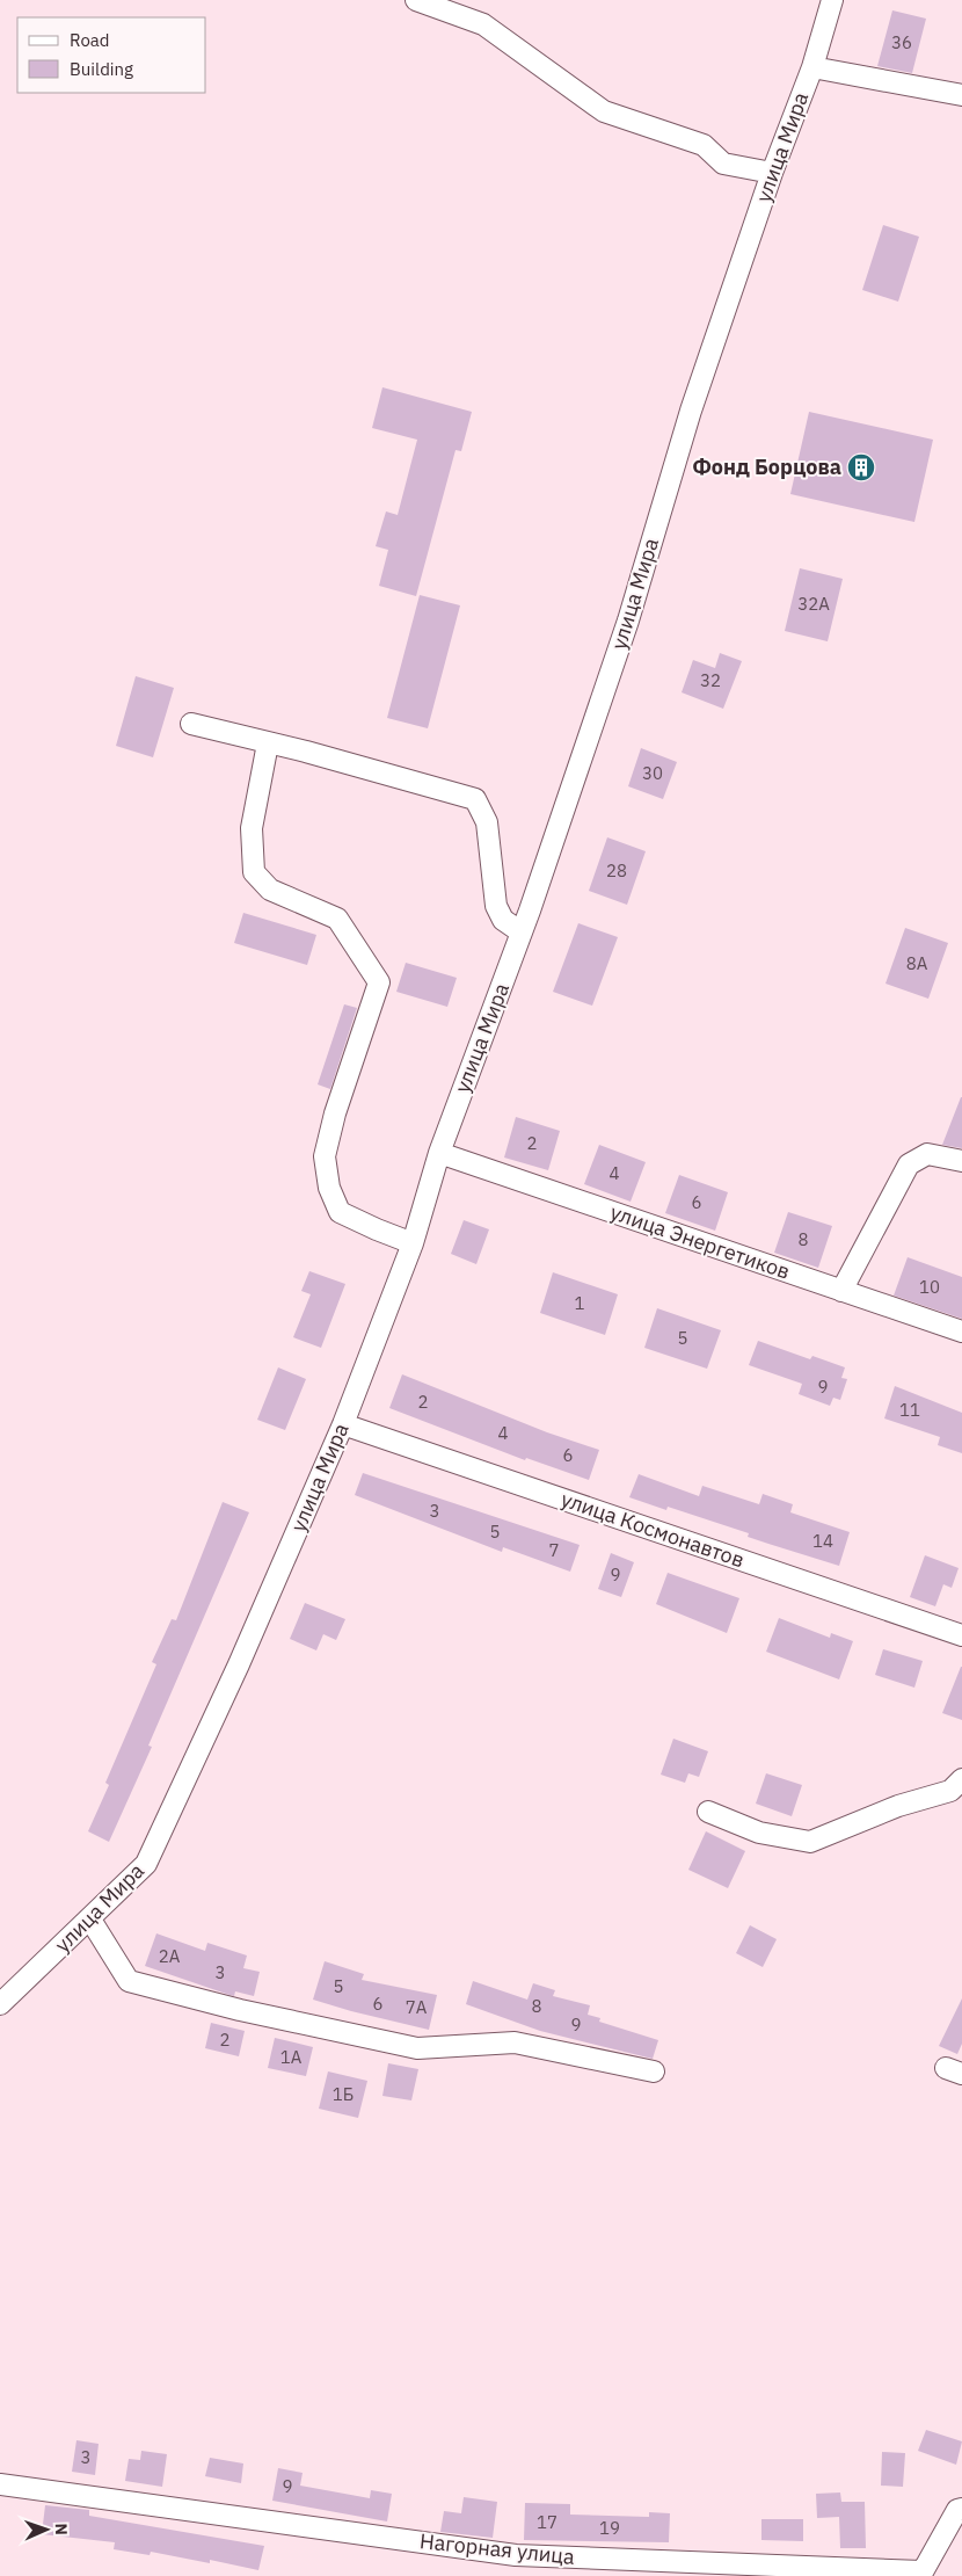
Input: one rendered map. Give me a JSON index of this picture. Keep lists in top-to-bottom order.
{
  "streets": {
    "street": [
      "улица Мира",
      "улица Энергетиков",
      "улица Космонавтов",
      "Нагорная улица"
    ]
  },
  "crossings": [
    ["улица Мира", "улица Энергетиков"],
    ["улица Мира", "улица Космонавтов"]
  ],
  "places": {
    "building": ["Фонд Борцова"]
  },
  "house_numbers": [
    "36",
    "32А",
    "32",
    "30",
    "28",
    "8А",
    "2",
    "4",
    "6",
    "8",
    "10",
    "1",
    "5",
    "9",
    "2",
    "11",
    "4",
    "6",
    "3",
    "5",
    "14",
    "7",
    "9",
    "2А",
    "3",
    "5",
    "6",
    "8",
    "7А",
    "9",
    "2",
    "1А",
    "1Б",
    "3",
    "9",
    "17",
    "19"
  ],
  "legend": ["Road", "Building"],
  "north": "right"
}
